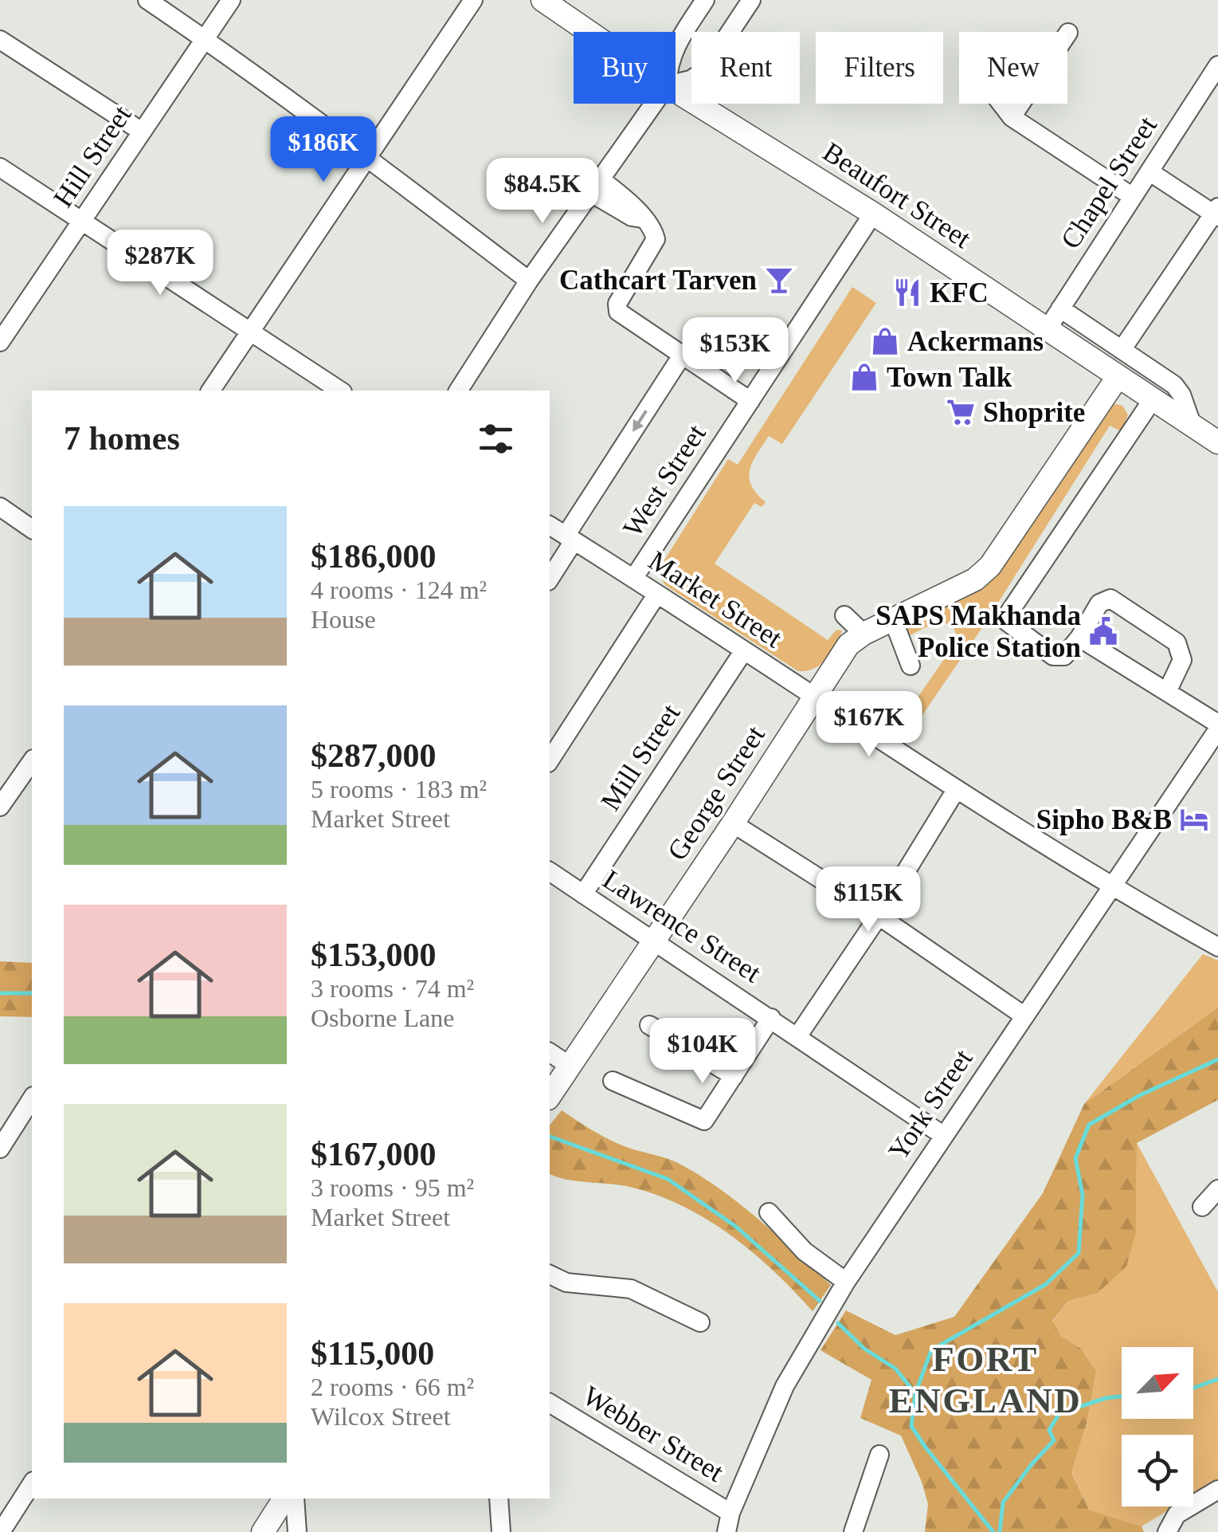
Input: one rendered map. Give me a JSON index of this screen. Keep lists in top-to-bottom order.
{
  "streets": {
    "main road": ["Beaufort Street", "George Street"],
    "street": [
      "Hill Street",
      "Chapel Street",
      "West Street",
      "Market Street",
      "Mill Street",
      "Lawrence Street",
      "York Street",
      "Webber Street"
    ]
  },
  "crossings": [
    ["Chapel Street", "Beaufort Street"],
    ["Beaufort Street", "West Street"],
    ["Beaufort Street", "George Street"],
    ["West Street", "Market Street"],
    ["Market Street", "Mill Street"],
    ["Market Street", "George Street"],
    ["Market Street", "York Street"],
    ["Mill Street", "Lawrence Street"],
    ["George Street", "Lawrence Street"],
    ["Lawrence Street", "York Street"],
    ["York Street", "Webber Street"]
  ],
  "districts": ["FORT ENGLAND"],
  "places": {
    "bar": ["Cathcart Tarven"],
    "restaurant": ["KFC"],
    "shop": ["Ackermans", "Town Talk"],
    "supermarket": ["Shoprite"],
    "public building": ["SAPS Makhanda Police Station"],
    "hotel": ["Sipho B&B"]
  },
  "north": "top right",
  "page": {
    "chip": [
      "Buy",
      "Rent",
      "Filters",
      "New"
    ],
    "price": [
      "$186K",
      "$84.5K",
      "$287K",
      "$153K",
      "$167K",
      "$115K",
      "$104K"
    ],
    "heading": "7 homes",
    "list": [
      {
        "name": "$186,000",
        "note": "4 rooms · 124 m² · House"
      },
      {
        "name": "$287,000",
        "note": "5 rooms · 183 m² · Market Street"
      },
      {
        "name": "$153,000",
        "note": "3 rooms · 74 m² · Osborne Lane"
      },
      {
        "name": "$167,000",
        "note": "3 rooms · 95 m² · Market Street"
      },
      {
        "name": "$115,000",
        "note": "2 rooms · 66 m² · Wilcox Street"
      }
    ]
  }
}
